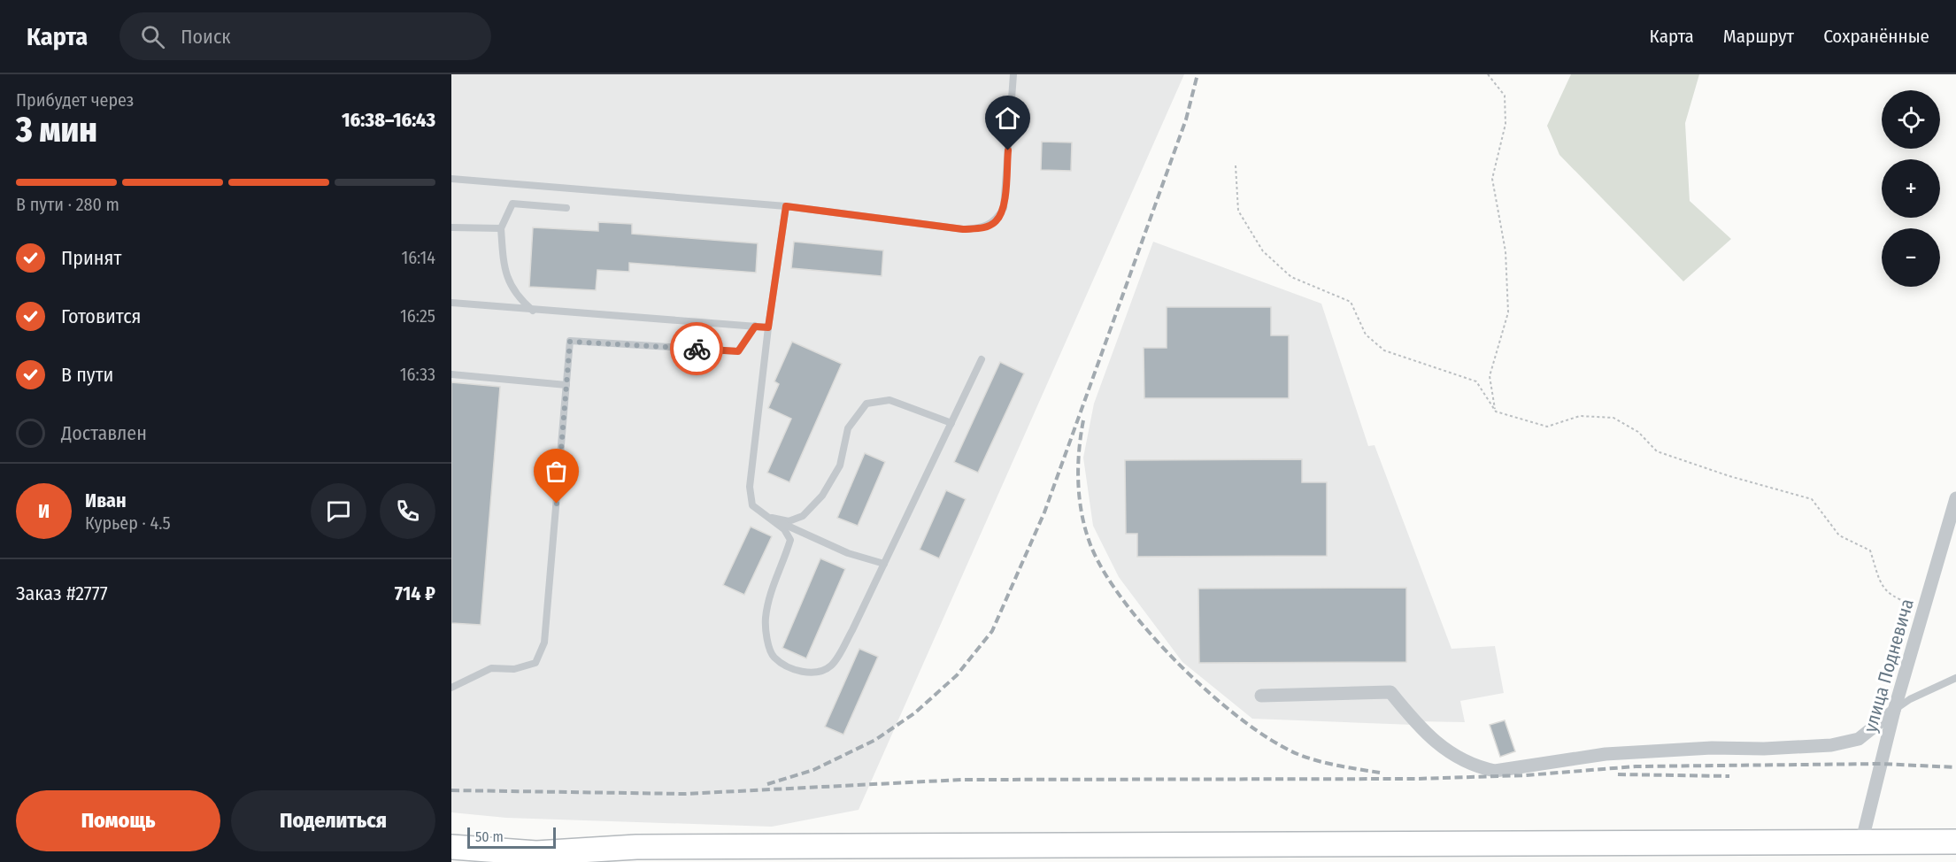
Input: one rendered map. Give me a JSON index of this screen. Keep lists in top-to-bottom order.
{
  "streets": {
    "street": ["улица Подневича"]
  },
  "scale_bar": "50 m",
  "page": {
    "header": "Карта",
    "search": "Поиск",
    "nav": ["Карта", "Маршрут", "Сохранённые"],
    "heading": ["3 мин", "Прибудет через", "16:38–16:43"],
    "panel": [
      "Иван",
      "Курьер · 4.5",
      "Заказ #2777",
      "714 ₽"
    ],
    "map_buttons": ["+", "−"],
    "bar": "В пути · 280 m",
    "list": [
      ["Принят", "16:14"],
      ["Готовится", "16:25"],
      ["В пути", "16:33"],
      "Доставлен"
    ],
    "round": "И",
    "buttons": ["Помощь", "Поделиться"],
    "scale": "50 m"
  }
}
